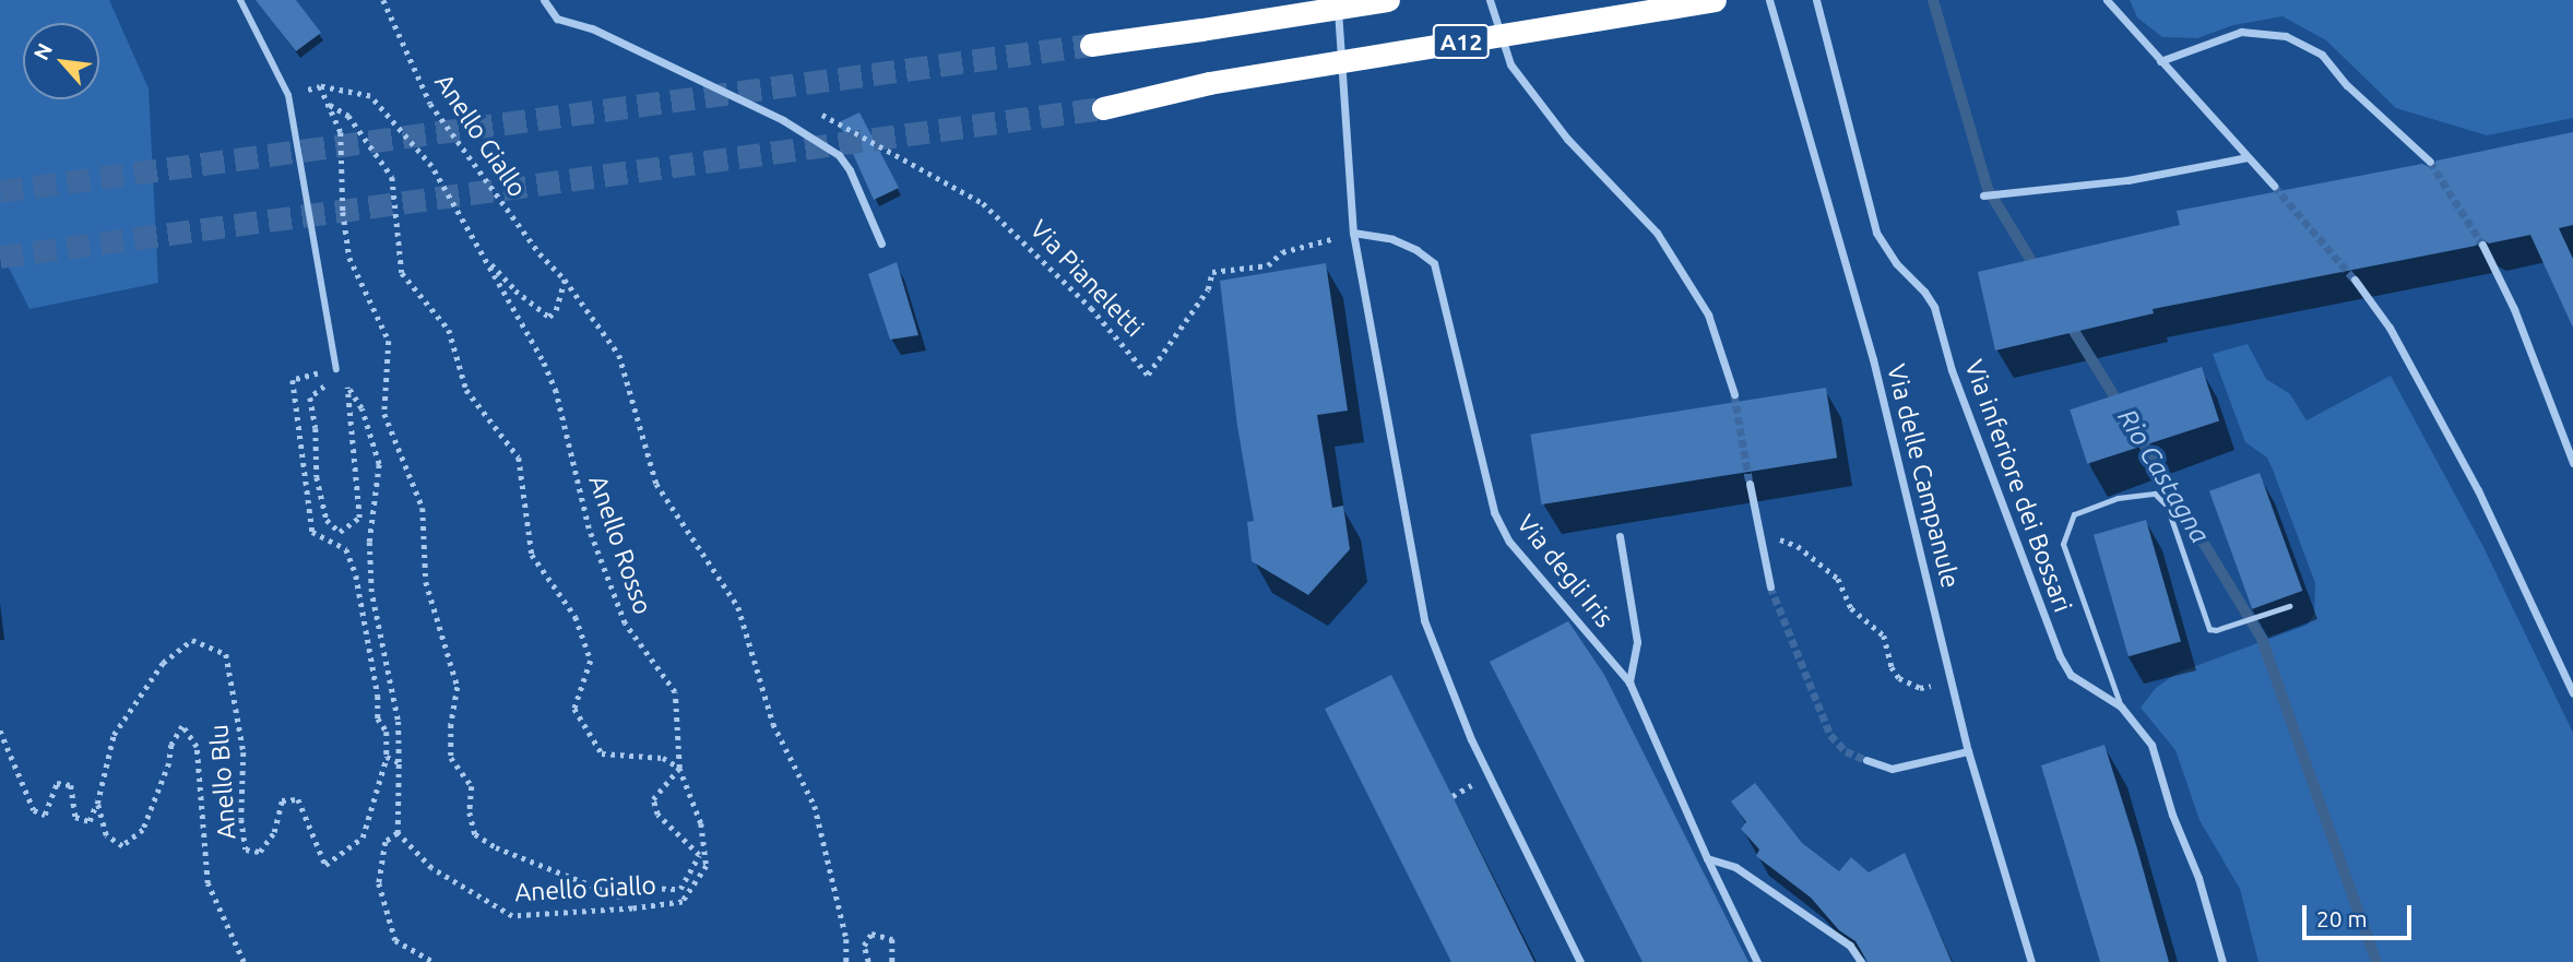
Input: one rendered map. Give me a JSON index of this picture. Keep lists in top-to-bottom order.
{
  "streets": {
    "highway": ["A12"],
    "street": ["Via delle Campanule", "Via inferiore dei Bossari", "Via degli Iris"],
    "path": [
      "Anello Giallo",
      "Via Pianeletti",
      "Anello Rosso",
      "Anello Blu"
    ]
  },
  "crossings": [
    ["Anello Giallo", "Anello Rosso"],
    ["Via Pianeletti", "Via degli Iris"]
  ],
  "water": ["Rio Castagna"],
  "scale_bar": "20 m",
  "north": "top left"
}
